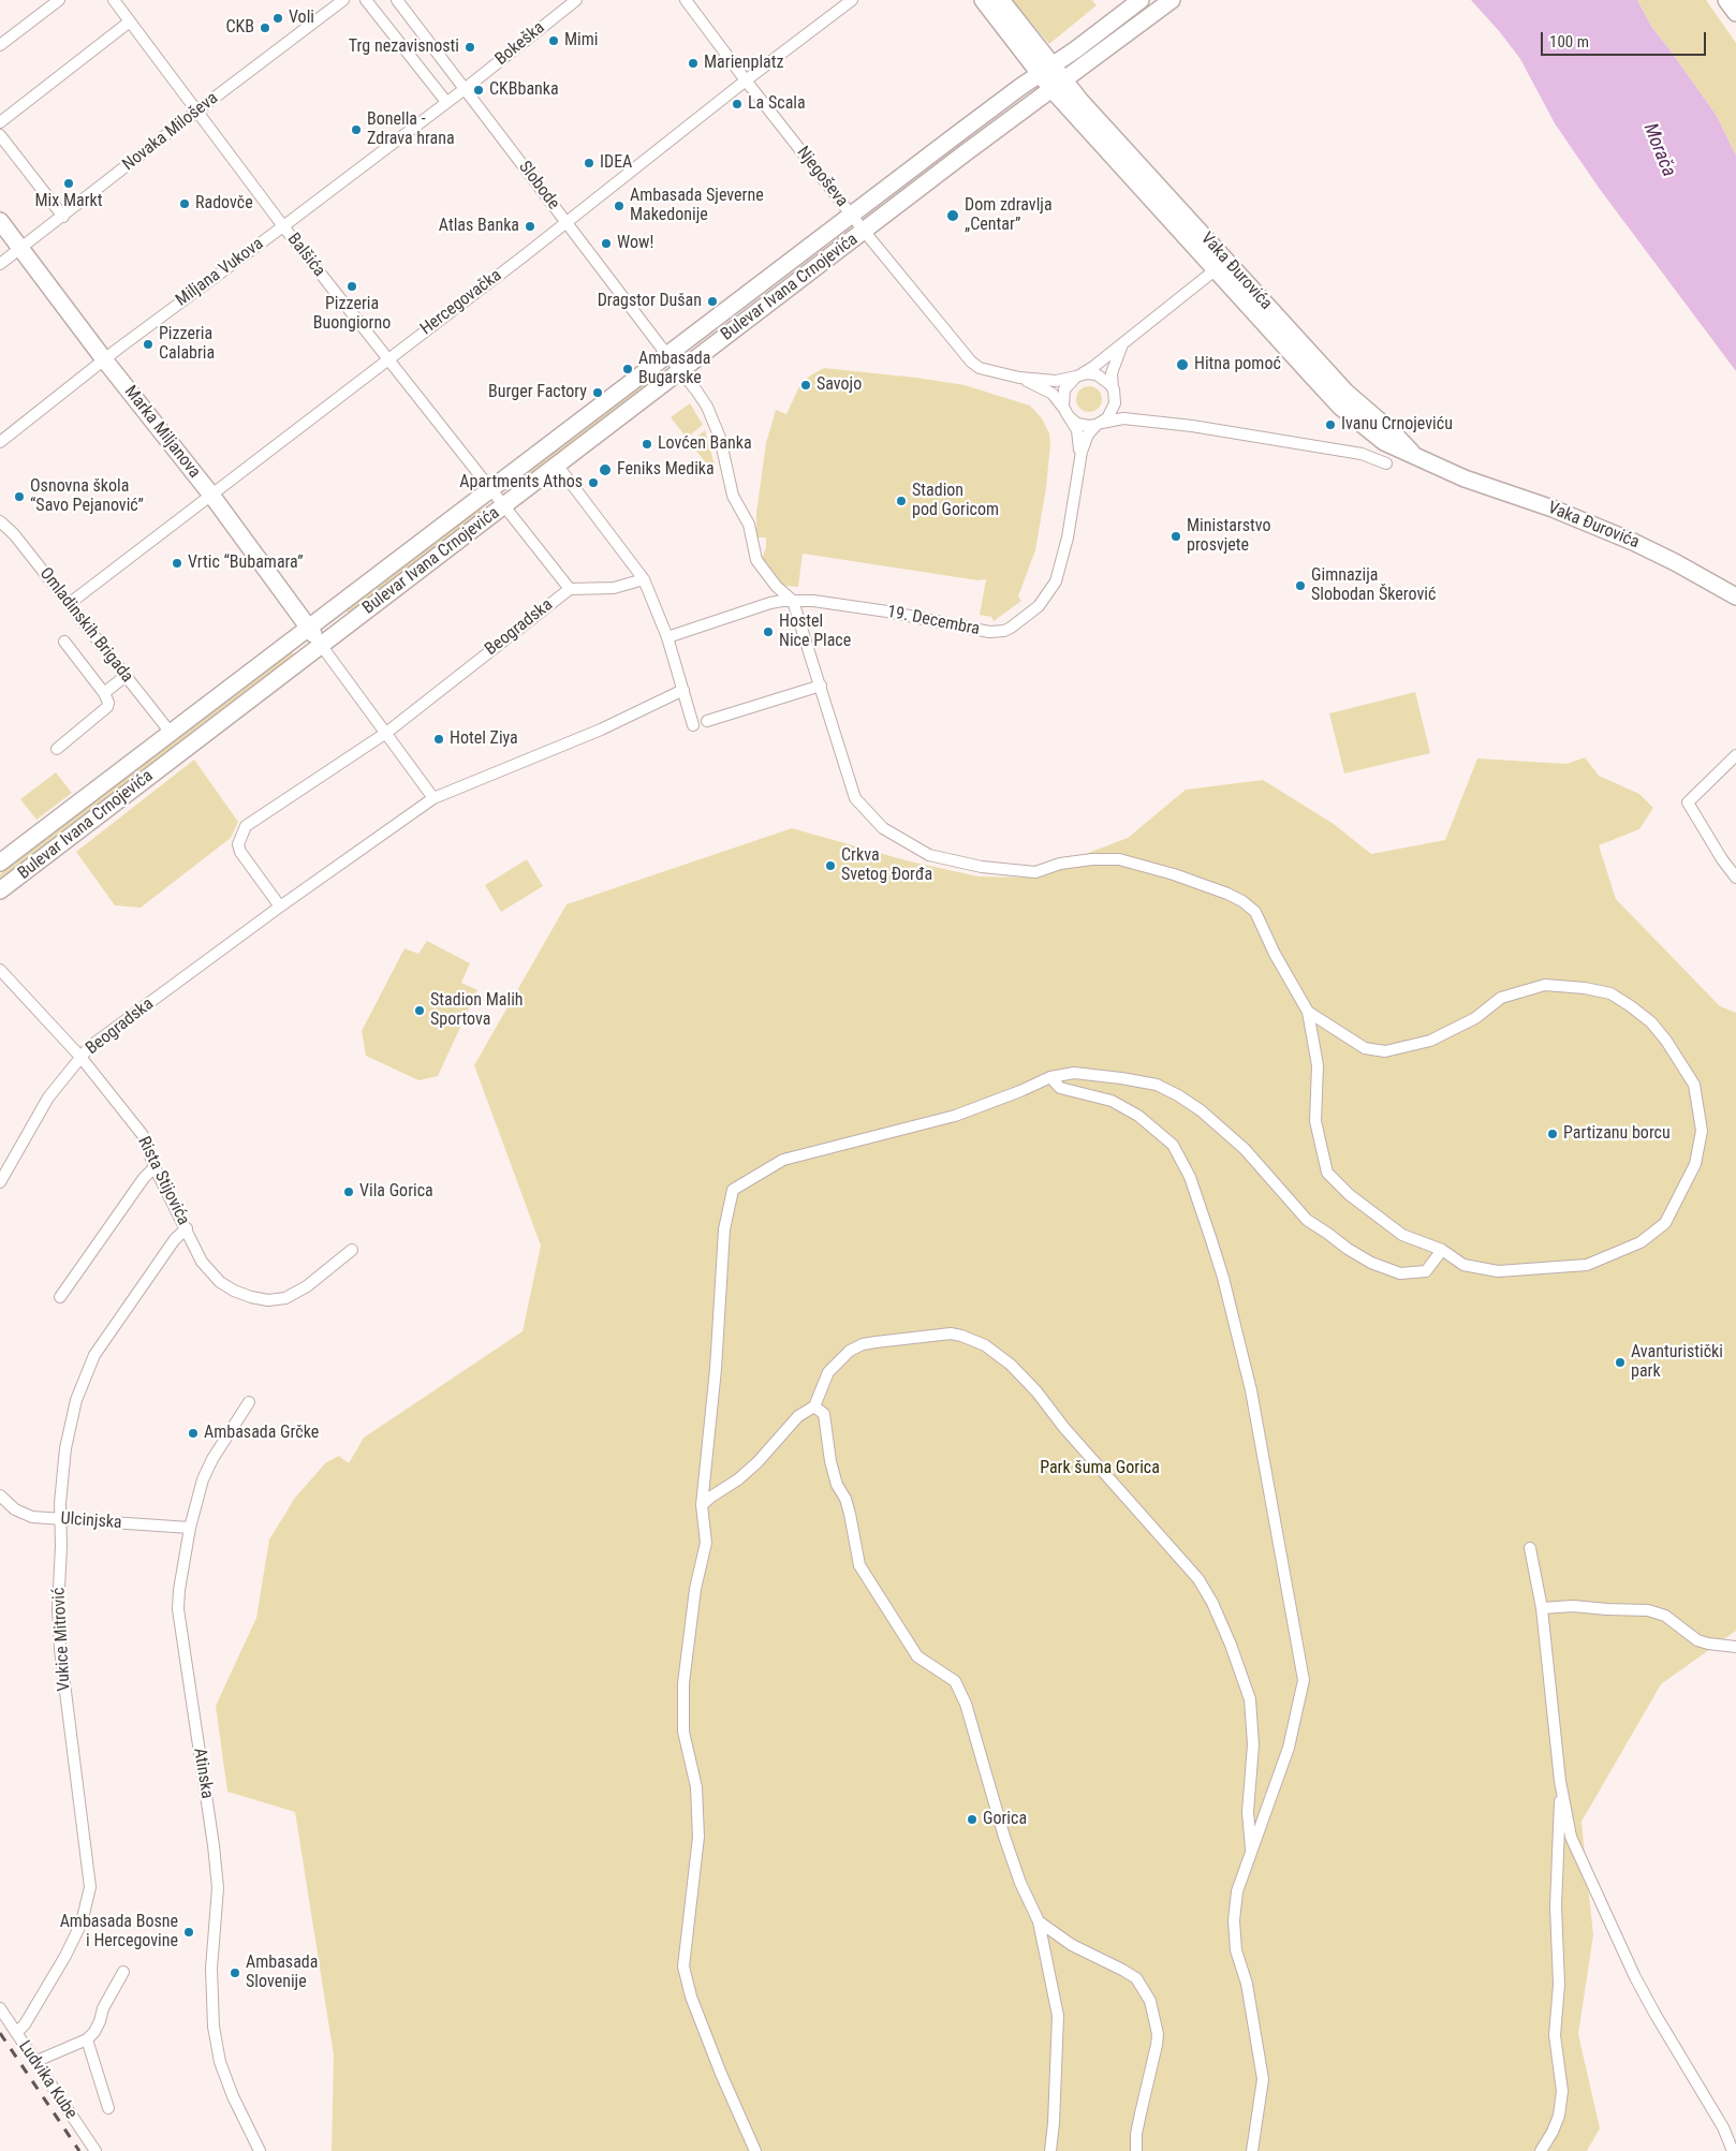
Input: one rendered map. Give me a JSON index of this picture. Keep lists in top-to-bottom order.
{
  "streets": {
    "main road": ["Vaka Đurovića", "Bulevar Ivana Crnojevića", "Marka Miljanova"],
    "street": [
      "Bokeška",
      "Novaka Miloševa",
      "Njegoševa",
      "Slobode",
      "Balšića",
      "Miljana Vukova",
      "Hercegovačka",
      "19. Decembra",
      "Omladinskih Brigada",
      "Beogradska",
      "Rista Stijovića",
      "Ulcinjska",
      "Vukice Mitrović",
      "Atinska",
      "Ludvika Kube"
    ]
  },
  "crossings": [
    ["Bokeška", "Slobode"],
    ["Bokeška", "Miljana Vukova"],
    ["Novaka Miloševa", "Balšića"],
    ["Novaka Miloševa", "Marka Miljanova"],
    ["Njegoševa", "Bulevar Ivana Crnojevića"],
    ["Njegoševa", "Hercegovačka"],
    ["Slobode", "Miljana Vukova"],
    ["Slobode", "Bulevar Ivana Crnojevića"],
    ["Slobode", "Hercegovačka"],
    ["Balšića", "Miljana Vukova"],
    ["Balšića", "Bulevar Ivana Crnojevića"],
    ["Balšića", "Hercegovačka"],
    ["Balšića", "Beogradska"],
    ["Vaka Đurovića", "Bulevar Ivana Crnojevića"],
    ["Vaka Đurovića", "19. Decembra"],
    ["Miljana Vukova", "Marka Miljanova"],
    ["Bulevar Ivana Crnojevića", "Marka Miljanova"],
    ["Bulevar Ivana Crnojevića", "Omladinskih Brigada"],
    ["Bulevar Ivana Crnojevića", "Beogradska"],
    ["Hercegovačka", "Marka Miljanova"],
    ["Hercegovačka", "Omladinskih Brigada"],
    ["Beogradska", "Rista Stijovića"],
    ["Rista Stijovića", "Vukice Mitrović"],
    ["Ulcinjska", "Vukice Mitrović"],
    ["Ulcinjska", "Atinska"],
    ["Vukice Mitrović", "Ludvika Kube"]
  ],
  "water": ["Morača"],
  "parks": ["Park šuma Gorica"],
  "places": [
    "Voli",
    "CKB",
    "Mimi",
    "Trg nezavisnosti",
    "Marienplatz",
    "CKBbanka",
    "La Scala",
    "Bonella - Zdrava hrana",
    "IDEA",
    "Mix Markt",
    "Radovče",
    "Ambasada Sjeverne Makedonije",
    "Dom zdravlja „Centar”",
    "Atlas Banka",
    "Wow!",
    "Pizzeria Buongiorno",
    "Dragstor Dušan",
    "Pizzeria Calabria",
    "Hitna pomoć",
    "Ambasada Bugarske",
    "Savojo",
    "Burger Factory",
    "Ivanu Crnojeviću",
    "Lovćen Banka",
    "Feniks Medika",
    "Apartments Athos",
    "Osnovna škola “Savo Pejanović”",
    "Stadion pod Goricom",
    "Ministarstvo prosvjete",
    "Vrtic “Bubamara”",
    "Gimnazija Slobodan Škerović",
    "Hostel Nice Place",
    "Hotel Ziya",
    "Crkva Svetog Đorđa",
    "Stadion Malih Sportova",
    "Partizanu borcu",
    "Vila Gorica",
    "Avanturistički park",
    "Ambasada Grčke",
    "Gorica",
    "Ambasada Bosne i Hercegovine",
    "Ambasada Slovenije"
  ],
  "scale_bar": "100 m"
}
